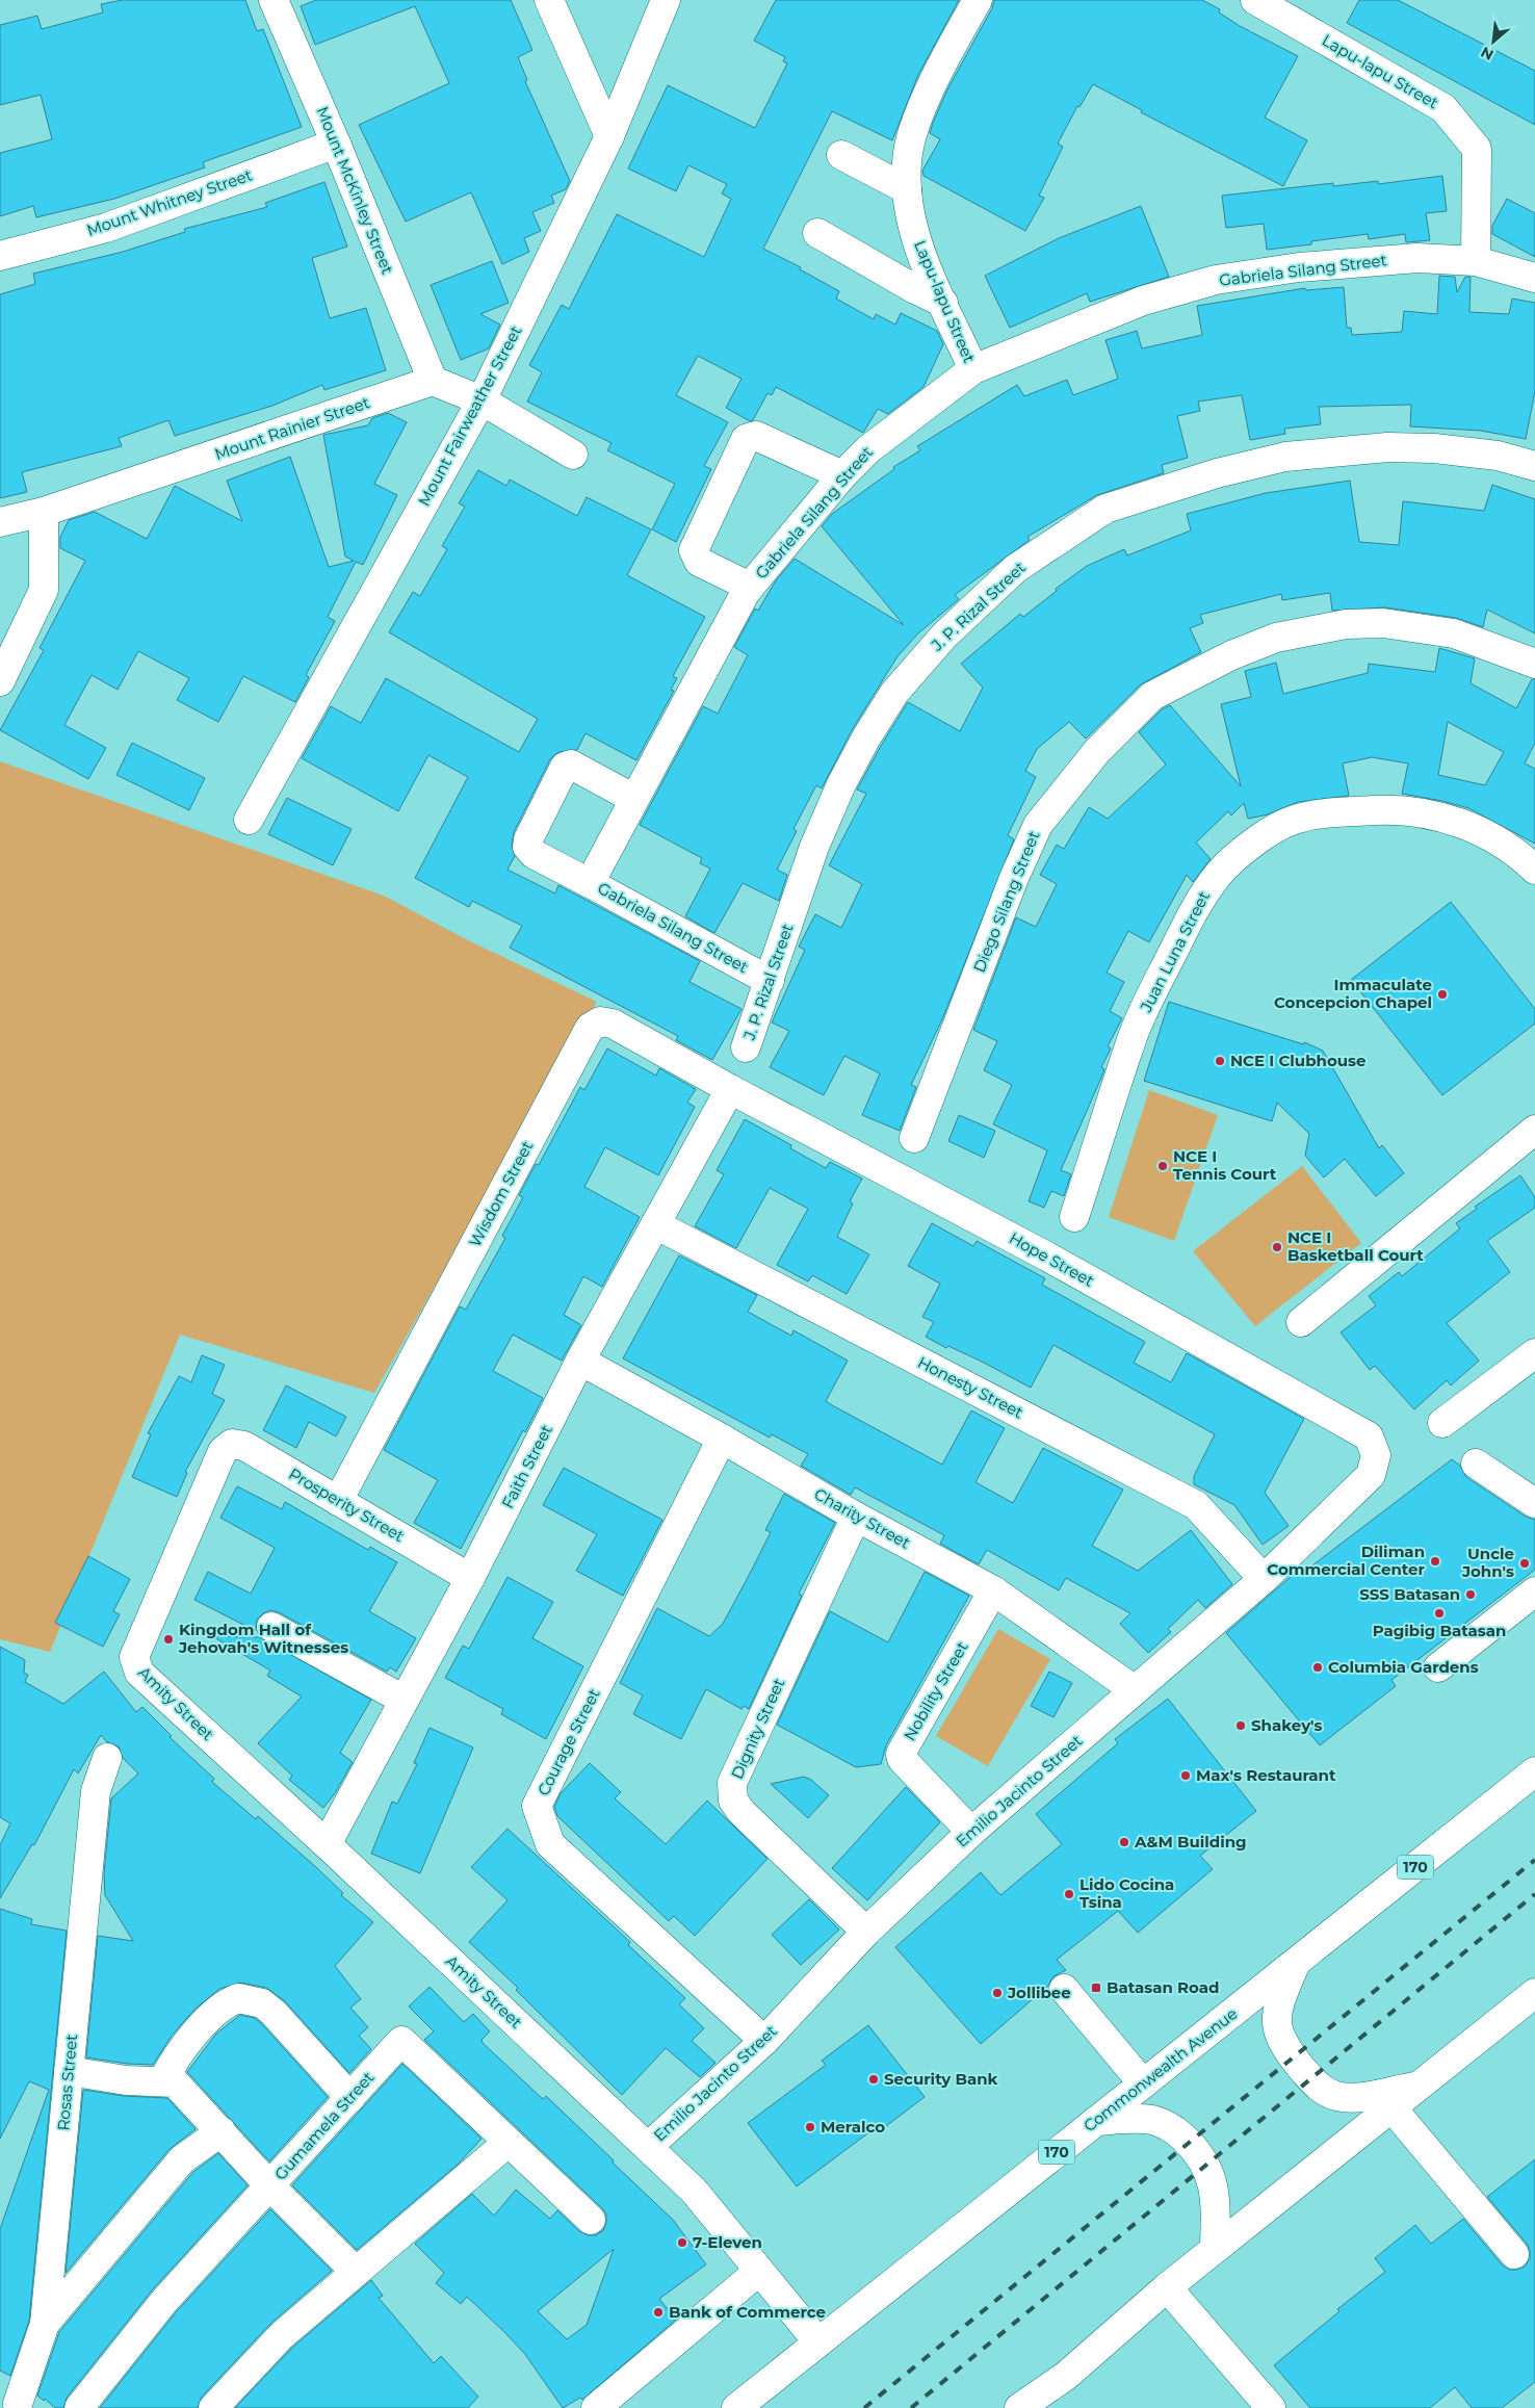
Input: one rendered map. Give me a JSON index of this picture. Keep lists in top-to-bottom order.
{
  "streets": {
    "street": [
      "Lapu-lapu Street",
      "Mount McKinley Street",
      "Mount Whitney Street",
      "Gabriela Silang Street",
      "Mount Fairweather Street",
      "Mount Rainier Street",
      "J. P. Rizal Street",
      "Diego Silang Street",
      "Juan Luna Street",
      "Wisdom Street",
      "Hope Street",
      "Honesty Street",
      "Faith Street",
      "Prosperity Street",
      "Charity Street",
      "Nobility Street",
      "Amity Street",
      "Dignity Street",
      "Courage Street",
      "Emilio Jacinto Street",
      "170",
      "Commonwealth Avenue",
      "Rosas Street",
      "Gumamela Street"
    ]
  },
  "crossings": [
    ["Lapu-lapu Street", "Gabriela Silang Street"],
    ["Mount McKinley Street", "Mount Whitney Street"],
    ["Mount McKinley Street", "Mount Rainier Street"],
    ["Gabriela Silang Street", "J. P. Rizal Street"],
    ["Wisdom Street", "Hope Street"],
    ["Wisdom Street", "Faith Street"],
    ["Wisdom Street", "Prosperity Street"],
    ["Hope Street", "Faith Street"],
    ["Hope Street", "Emilio Jacinto Street"],
    ["Honesty Street", "Faith Street"],
    ["Honesty Street", "Emilio Jacinto Street"],
    ["Faith Street", "Prosperity Street"],
    ["Faith Street", "Charity Street"],
    ["Faith Street", "Amity Street"],
    ["Prosperity Street", "Amity Street"],
    ["Charity Street", "Nobility Street"],
    ["Charity Street", "Dignity Street"],
    ["Charity Street", "Courage Street"],
    ["Charity Street", "Emilio Jacinto Street"],
    ["Nobility Street", "Emilio Jacinto Street"],
    ["Amity Street", "Emilio Jacinto Street"],
    ["Amity Street", "Commonwealth Avenue"],
    ["Dignity Street", "Emilio Jacinto Street"],
    ["Courage Street", "Emilio Jacinto Street"]
  ],
  "places": {
    "other": [
      "Immaculate Concepcion Chapel",
      "NCE I Clubhouse",
      "NCE I Tennis Court",
      "NCE I Basketball Court",
      "Diliman Commercial Center",
      "Uncle John's",
      "SSS Batasan",
      "Pagibig Batasan",
      "Kingdom Hall of Jehovah's Witnesses",
      "Columbia Gardens",
      "Shakey's",
      "Max's Restaurant",
      "A&M Building",
      "Lido Cocina Tsina",
      "Jollibee",
      "Security Bank",
      "Meralco",
      "7-Eleven",
      "Bank of Commerce"
    ],
    "transit": ["Batasan Road"]
  },
  "north": "bottom left"
}
